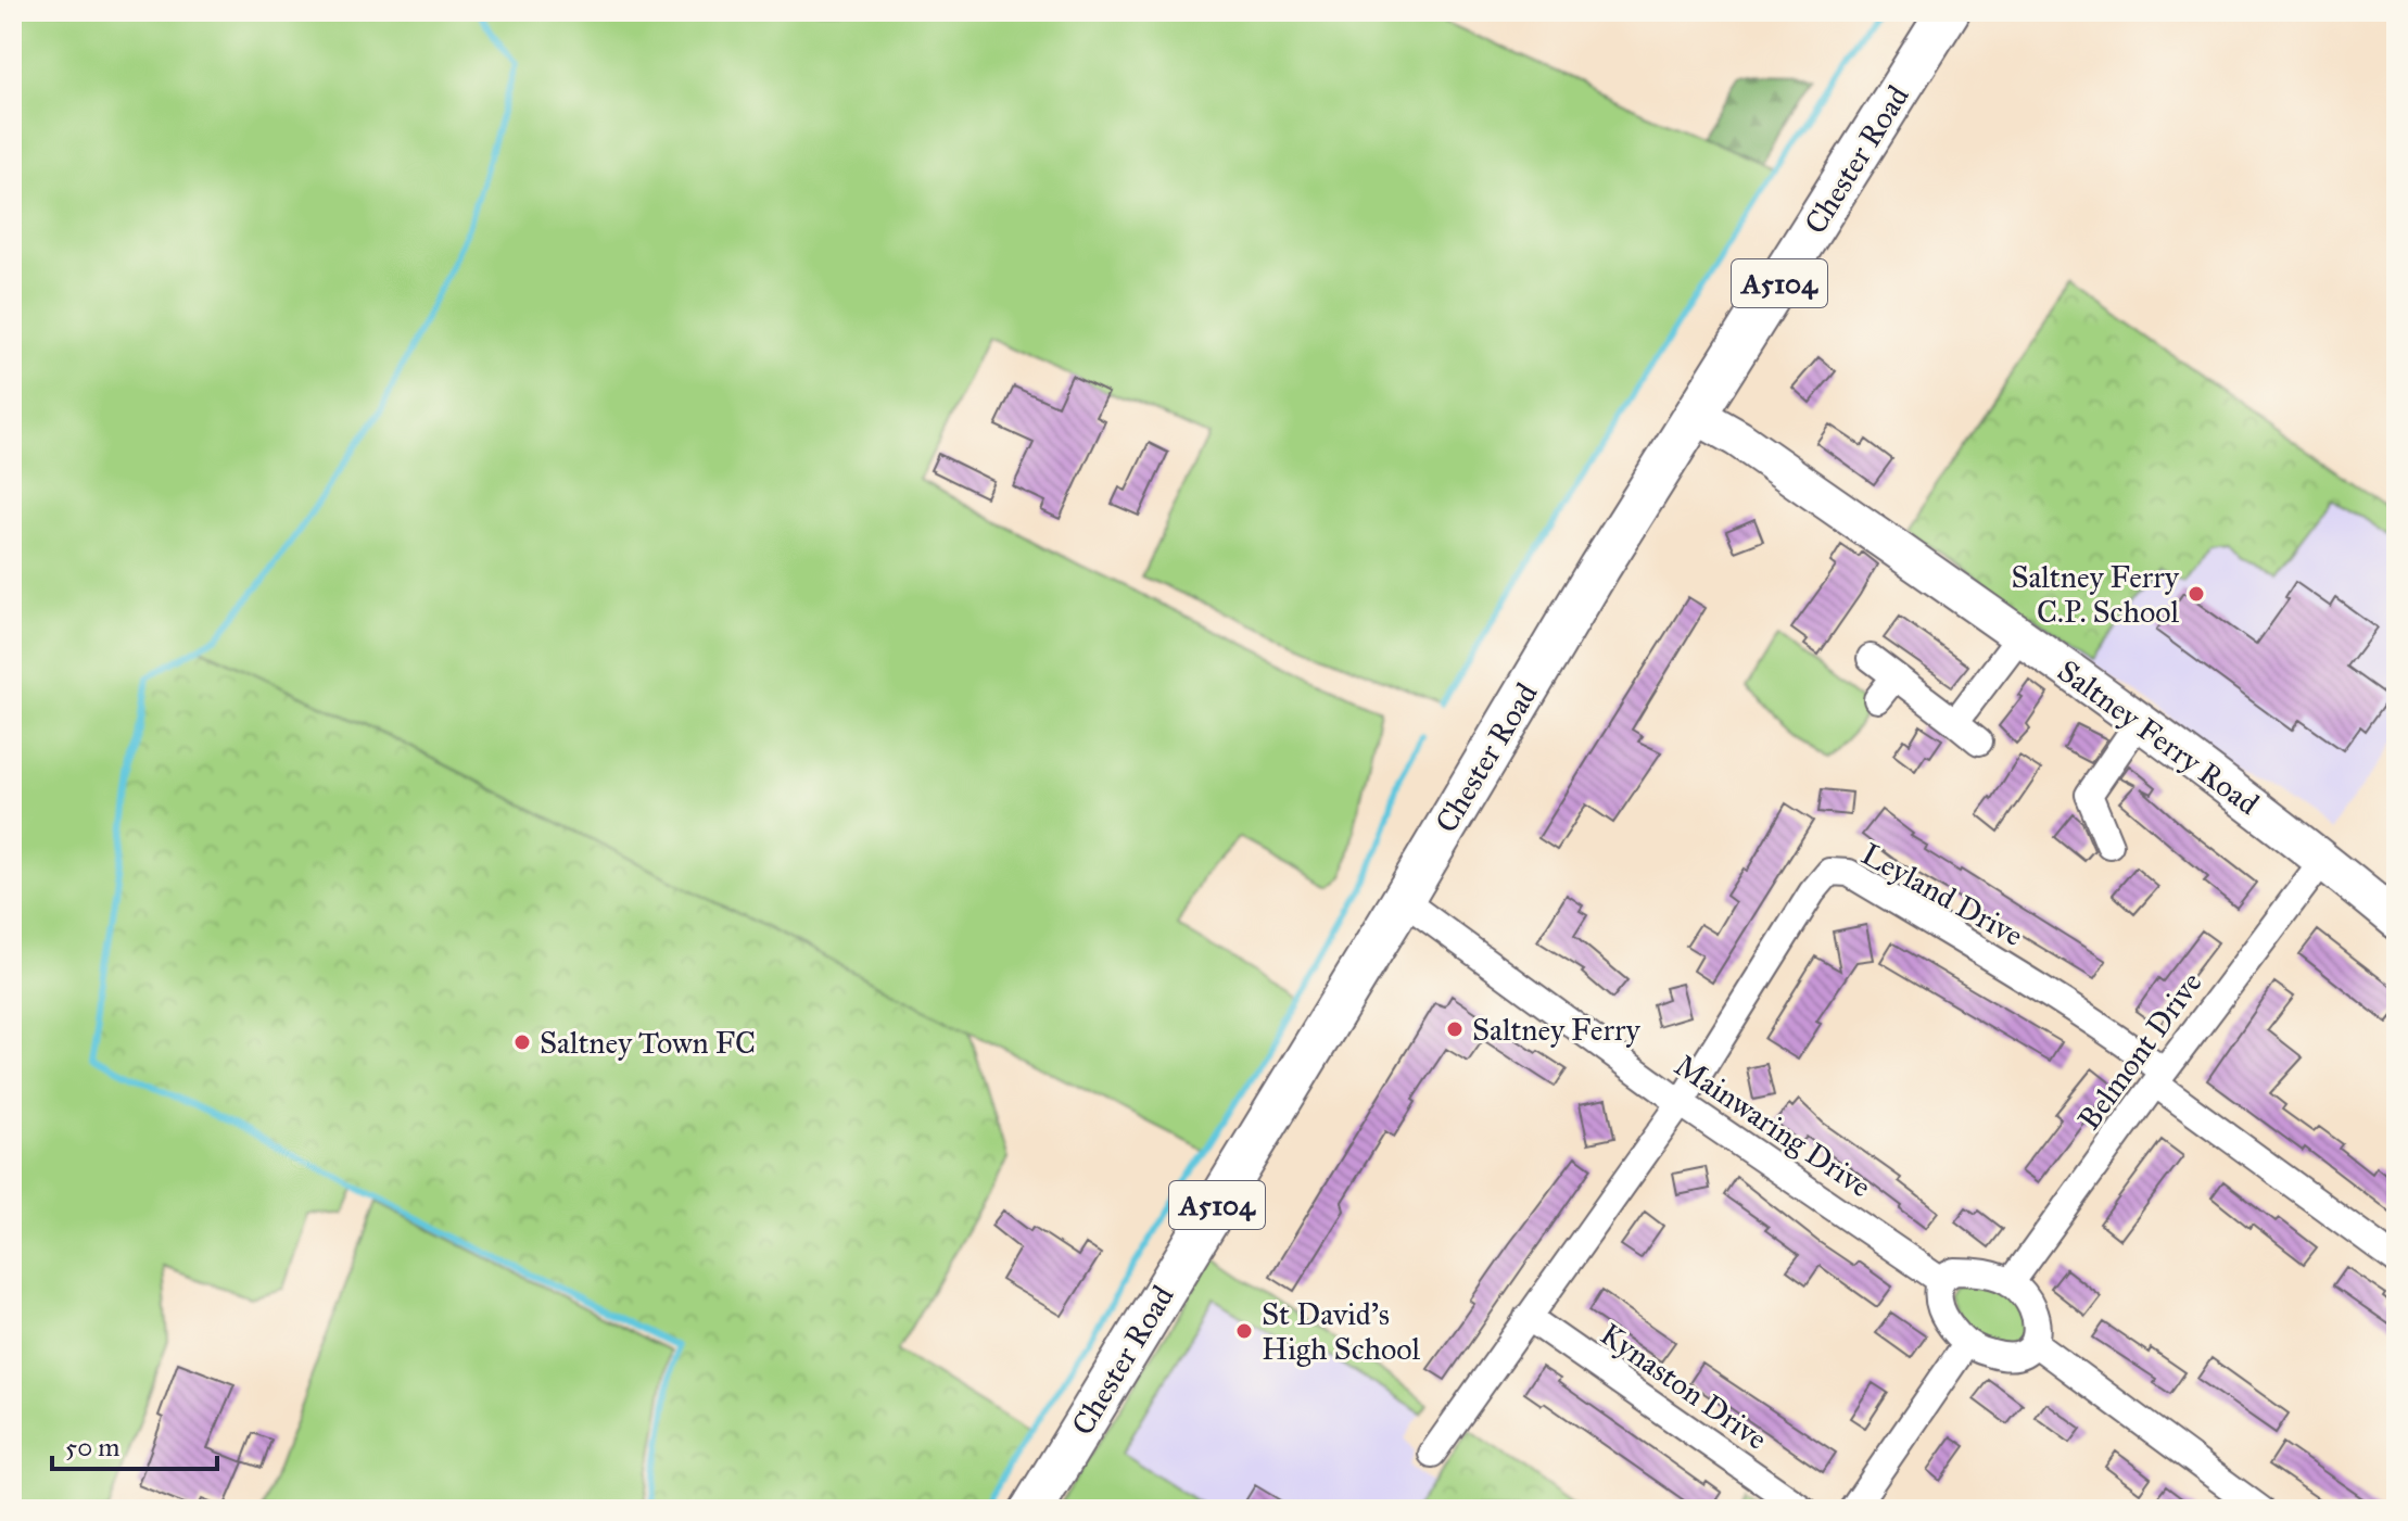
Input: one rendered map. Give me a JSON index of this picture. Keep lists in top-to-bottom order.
{
  "streets": {
    "main road": ["Chester Road", "A5104", "Saltney Ferry Road"],
    "street": [
      "Leyland Drive",
      "Belmont Drive",
      "Mainwaring Drive",
      "Kynaston Drive"
    ]
  },
  "crossings": [
    ["Chester Road", "Saltney Ferry Road"],
    ["Chester Road", "Mainwaring Drive"],
    ["Saltney Ferry Road", "Belmont Drive"],
    ["Leyland Drive", "Belmont Drive"],
    ["Leyland Drive", "Mainwaring Drive"],
    ["Belmont Drive", "Mainwaring Drive"]
  ],
  "places": [
    "Saltney Ferry C.P. School",
    "Saltney Ferry",
    "Saltney Town FC",
    "St David's High School"
  ],
  "scale_bar": "50 m"
}
